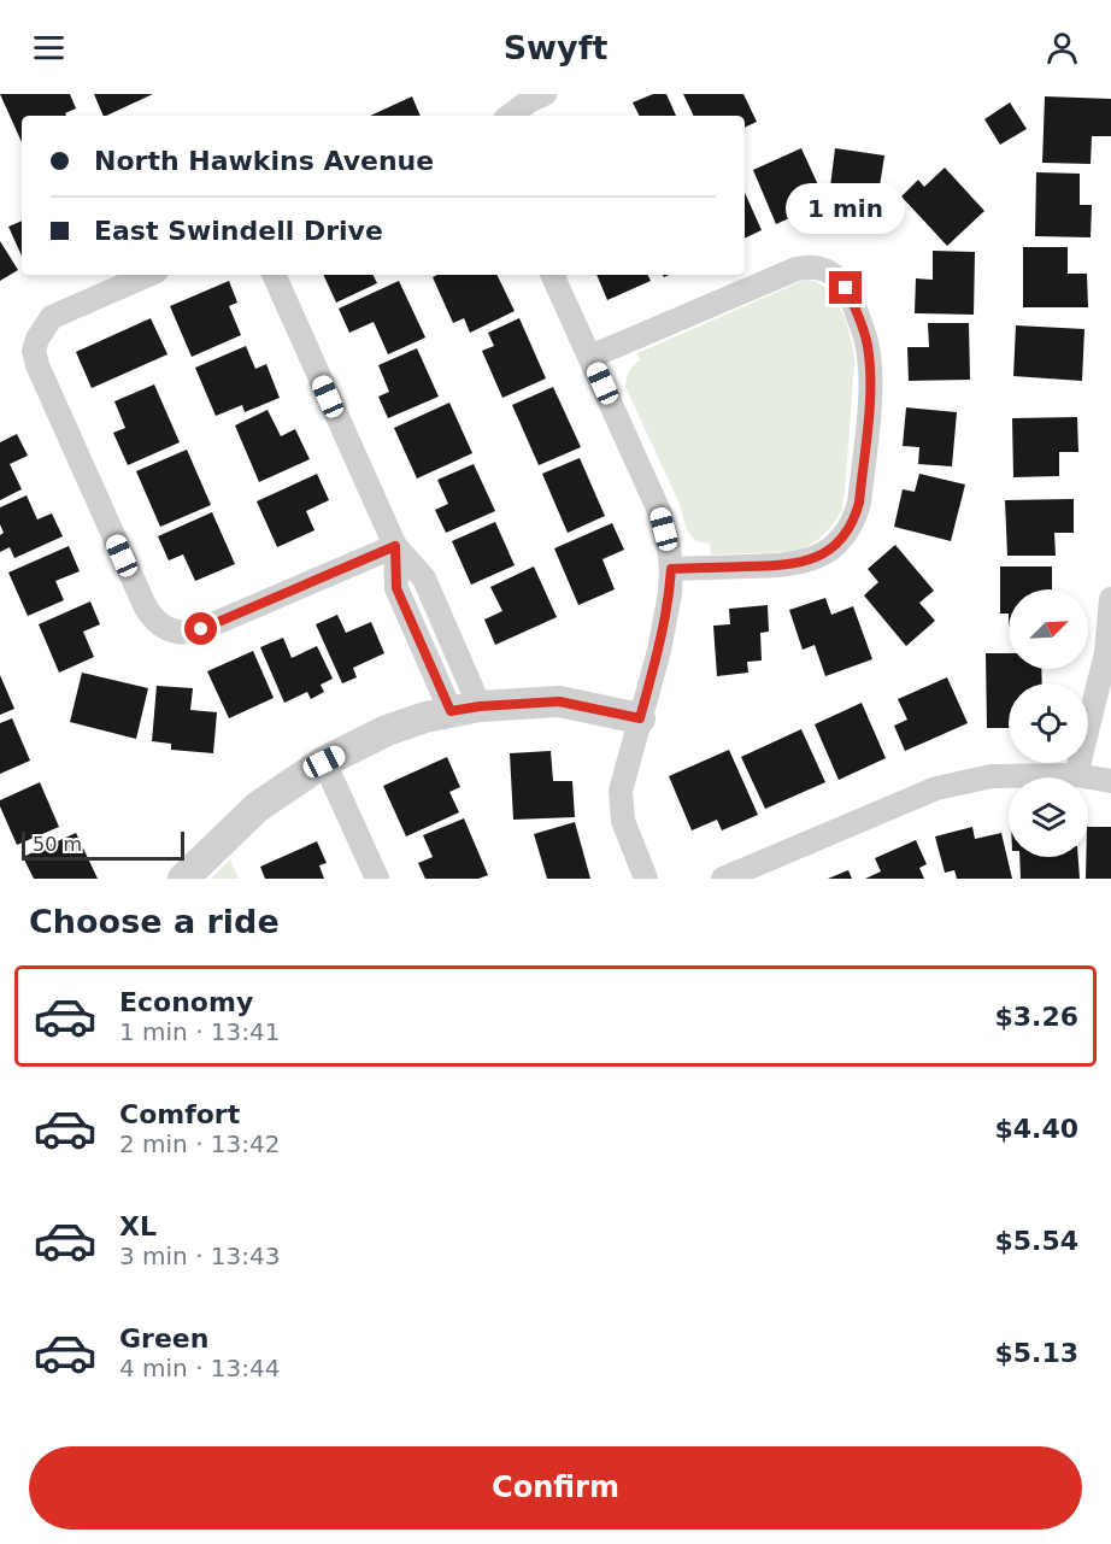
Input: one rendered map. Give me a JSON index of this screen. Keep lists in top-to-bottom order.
{
  "scale_bar": "50 m",
  "north": "top right",
  "page": {
    "header": "Swyft",
    "banner": ["North Hawkins Avenue", "East Swindell Drive"],
    "bubble": "1 min",
    "scale": "50 m",
    "heading": "Choose a ride",
    "list": [
      {
        "name": "Economy",
        "note": "1 min · 13:41",
        "value": "$3.26"
      },
      {
        "name": "Comfort",
        "note": "2 min · 13:42",
        "value": "$4.40"
      },
      {
        "name": "XL",
        "note": "3 min · 13:43",
        "value": "$5.54"
      },
      {
        "name": "Green",
        "note": "4 min · 13:44",
        "value": "$5.13"
      }
    ],
    "buttons": "Confirm"
  }
}
